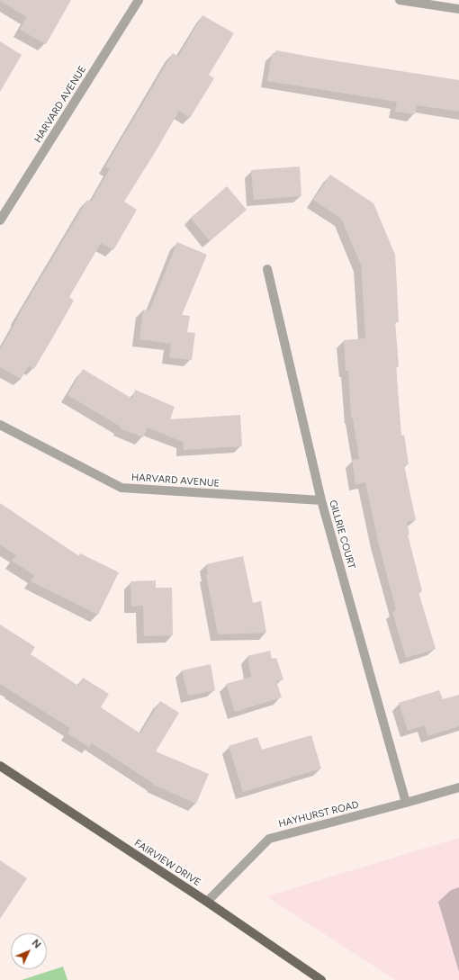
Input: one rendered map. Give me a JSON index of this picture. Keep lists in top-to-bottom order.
{
  "streets": {
    "main road": ["FAIRVIEW DRIVE"],
    "street": ["HARVARD AVENUE", "GILLRIE COURT", "HAYHURST ROAD"]
  },
  "crossings": [
    ["HARVARD AVENUE", "GILLRIE COURT"],
    ["GILLRIE COURT", "HAYHURST ROAD"],
    ["HAYHURST ROAD", "FAIRVIEW DRIVE"]
  ],
  "north": "top right"
}
